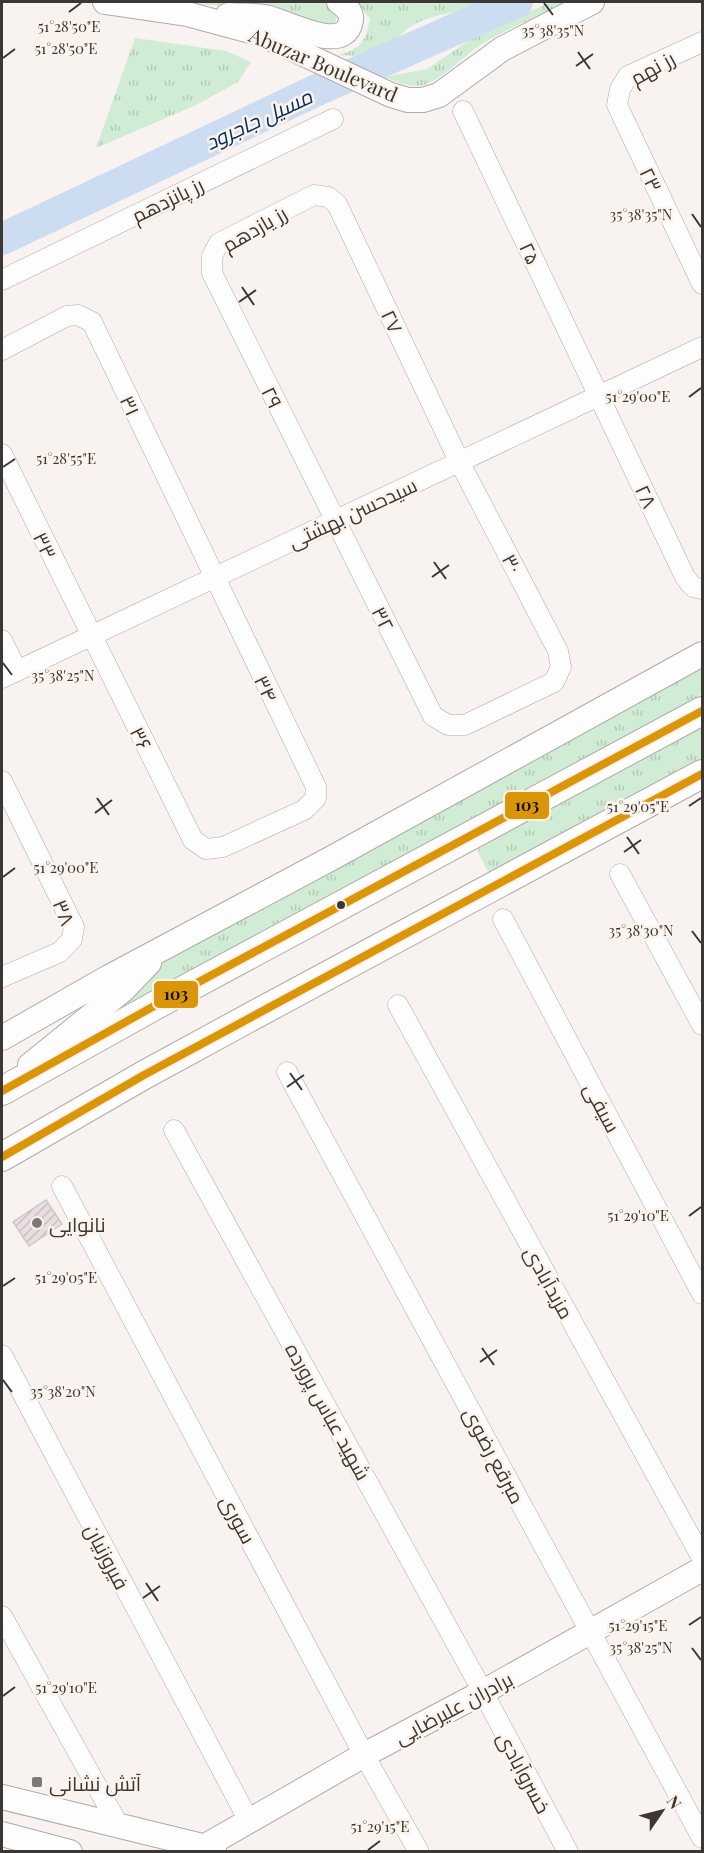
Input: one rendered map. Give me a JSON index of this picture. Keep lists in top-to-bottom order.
{
  "streets": {
    "main road": ["Abuzar Boulevard", "برادران علیرضایی"],
    "street": [
      "رز نهم",
      "۲۳",
      "رز پانزدهم",
      "رز یازدهم",
      "۲۵",
      "۲۷",
      "۲۹",
      "۳۱",
      "۲۸",
      "سیدحسن بهشتی",
      "۳۳",
      "۳۰",
      "۳۲",
      "۳۴",
      "۳۶",
      "۳۸",
      "سیفی",
      "مزیدآبادی",
      "شهید عباس پرورده",
      "مبرقع رضوی",
      "سوری",
      "فیروزنیان",
      "خسروآبادی"
    ]
  },
  "crossings": [
    ["رز نهم", "۲۳"],
    ["رز یازدهم", "۲۷"],
    ["رز یازدهم", "۲۹"],
    ["۲۵", "۲۸"],
    ["۲۵", "سیدحسن بهشتی"],
    ["۲۷", "سیدحسن بهشتی"],
    ["۲۷", "۳۰"],
    ["۲۹", "سیدحسن بهشتی"],
    ["۲۹", "۳۲"],
    ["۳۱", "سیدحسن بهشتی"],
    ["۳۱", "۳۴"],
    ["۲۸", "سیدحسن بهشتی"],
    ["سیدحسن بهشتی", "۳۳"],
    ["سیدحسن بهشتی", "۳۰"],
    ["سیدحسن بهشتی", "۳۲"],
    ["سیدحسن بهشتی", "۳۴"],
    ["سیدحسن بهشتی", "۳۶"],
    ["۳۳", "۳۶"],
    ["۳۰", "۳۲"],
    ["۳۴", "۳۶"],
    ["شهید عباس پرورده", "برادران علیرضایی"],
    ["شهید عباس پرورده", "خسروآبادی"],
    ["مبرقع رضوی", "برادران علیرضایی"],
    ["سوری", "برادران علیرضایی"],
    ["فیروزنیان", "برادران علیرضایی"],
    ["برادران علیرضایی", "خسروآبادی"]
  ],
  "water": ["مسیل جاجرود"],
  "places": {
    "other": ["نانوایی"],
    "transit": ["آتش نشانی"]
  },
  "lines": ["transit line 103"],
  "north": "top right",
  "coordinates": [
    "51°28'50\"E",
    "35°38'35\"N",
    "51°29'00\"E",
    "51°28'55\"E",
    "35°38'25\"N",
    "51°29'05\"E",
    "35°38'30\"N",
    "51°29'10\"E",
    "35°38'20\"N",
    "51°29'15\"E"
  ]
}
